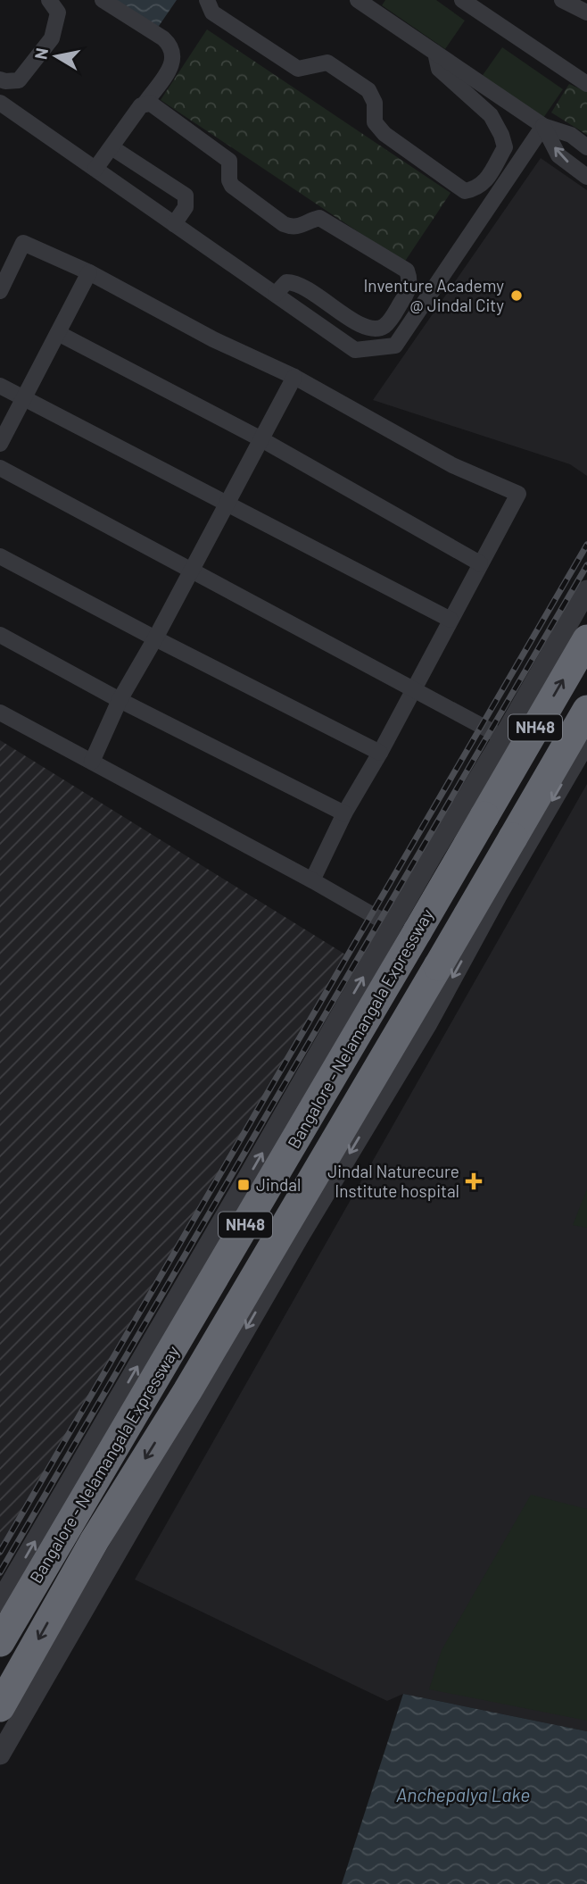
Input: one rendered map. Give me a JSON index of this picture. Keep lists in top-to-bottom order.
{
  "streets": {
    "highway": ["NH48", "Bangalore - Nelamangala Expressway"]
  },
  "water": ["Anchepalya Lake"],
  "places": {
    "other": ["Inventure Academy @ Jindal City"],
    "health": ["Jindal Naturecure Institute hospital"],
    "transit": ["Jindal"]
  },
  "north": "left"
}
